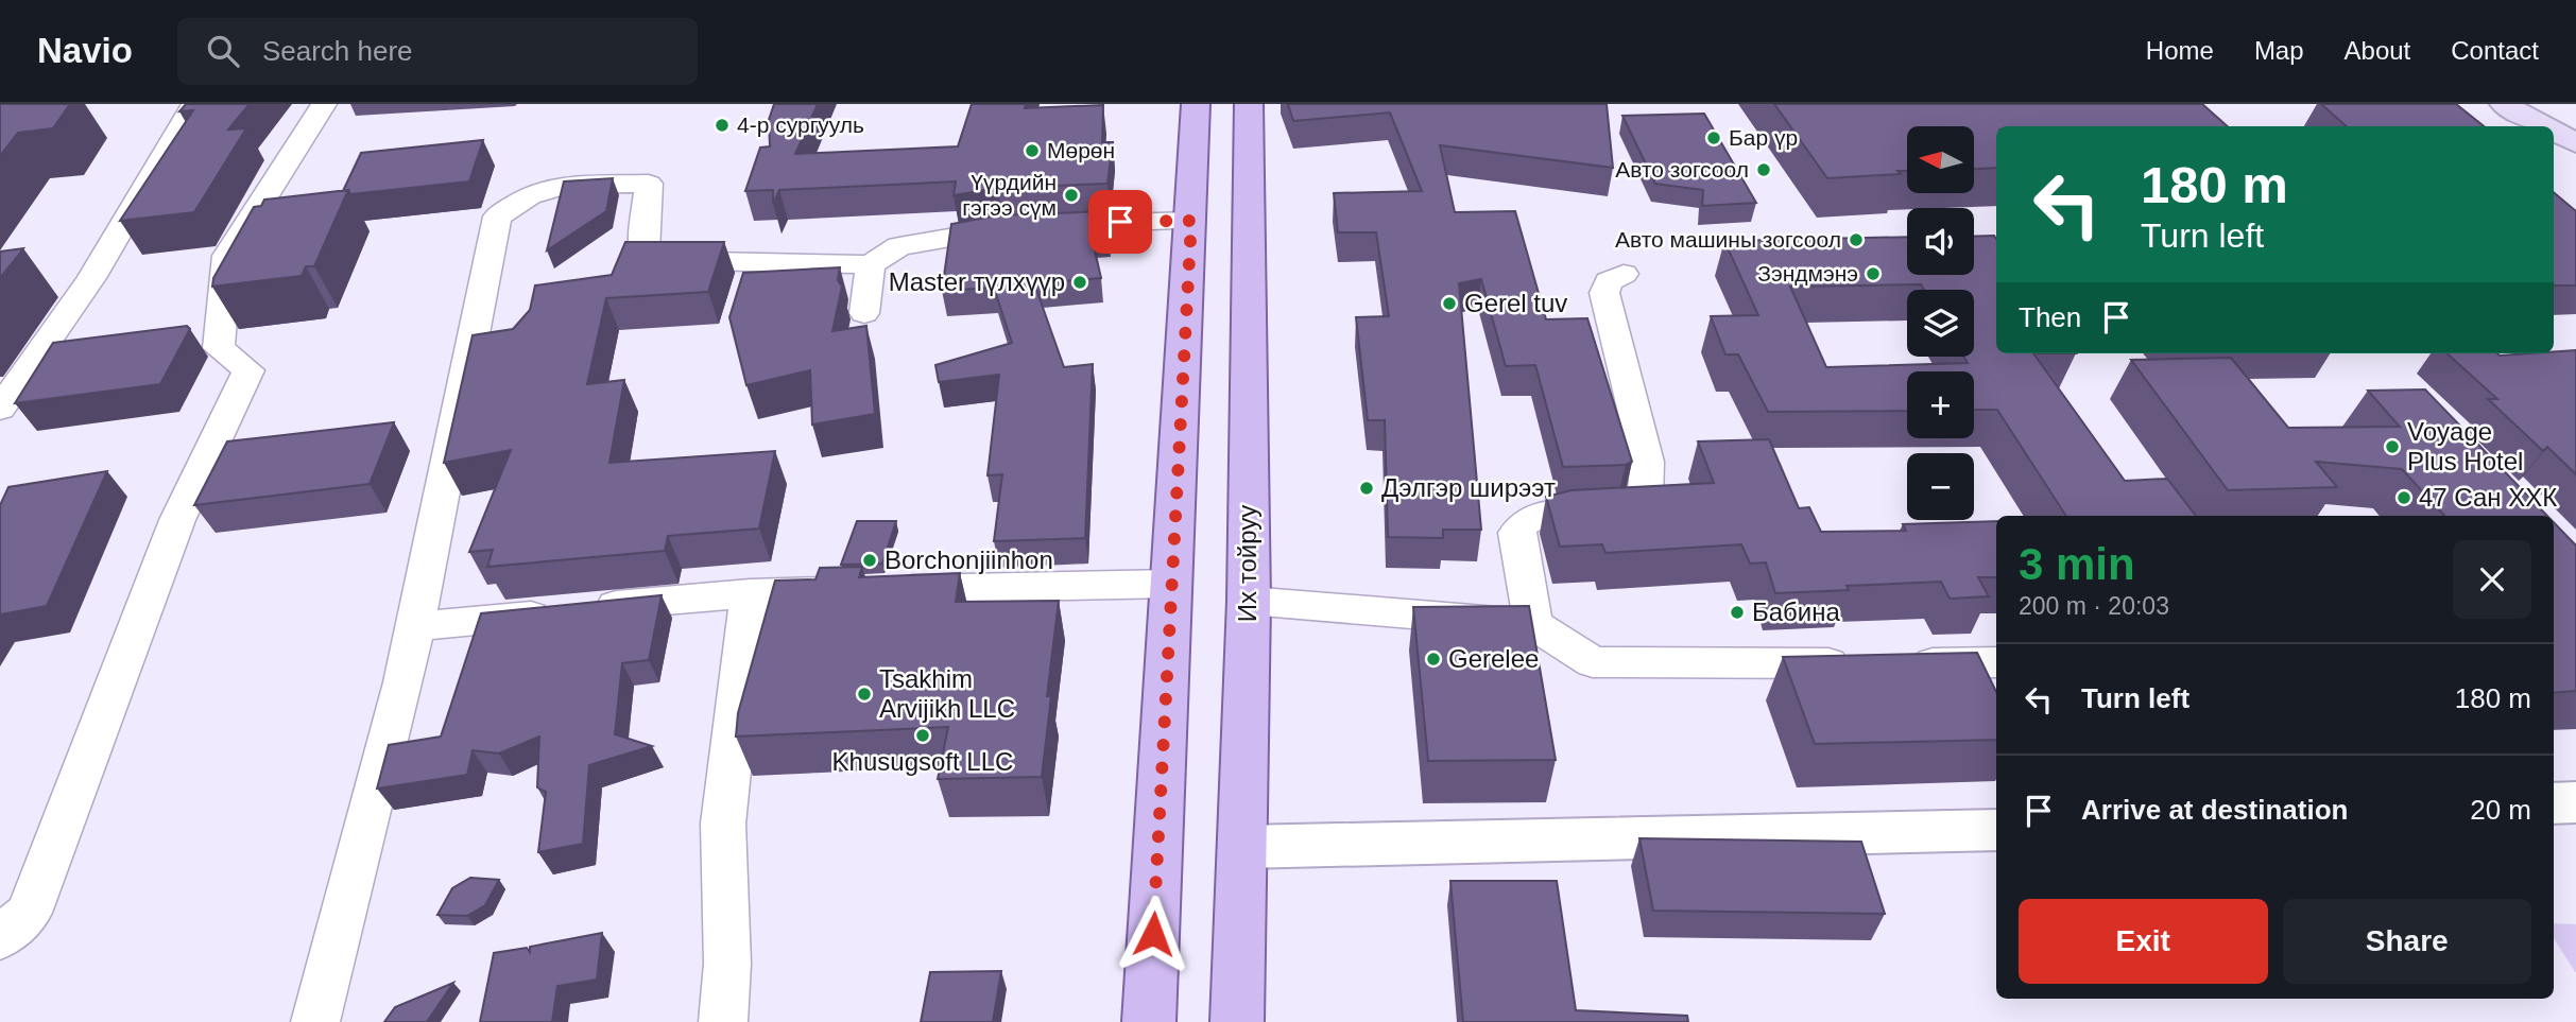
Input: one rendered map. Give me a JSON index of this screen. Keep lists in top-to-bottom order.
{
  "streets": {
    "main road": ["Их тойруу"]
  },
  "places": [
    "4-р сургууль",
    "Бар үр",
    "Мөрөн",
    "Авто зогсоол",
    "Үүрдийн гэгээ сүм",
    "Авто машины зогсоол",
    "Зэндмэнэ",
    "Master түлхүүр",
    "Gerel tuv",
    "Voyage Plus Hotel",
    "Дэлгэр ширээт",
    "47 Сан ХХК",
    "Borchonjiinhon",
    "Бабина",
    "Gerelee",
    "Tsakhim Arvijikh LLC",
    "Khusugsoft LLC"
  ],
  "north": "left",
  "page": {
    "header": "Navio",
    "search": "Search here",
    "nav": [
      "Home",
      "Map",
      "About",
      "Contact"
    ],
    "map_buttons": ["+", "−"],
    "turn": ["180 m", "Turn left"],
    "then": "Then",
    "heading": ["3 min", "200 m · 20:03"],
    "list": [
      {
        "name": "Turn left",
        "value": "180 m"
      },
      {
        "name": "Arrive at destination",
        "value": "20 m"
      }
    ],
    "buttons": ["Exit", "Share"]
  }
}
